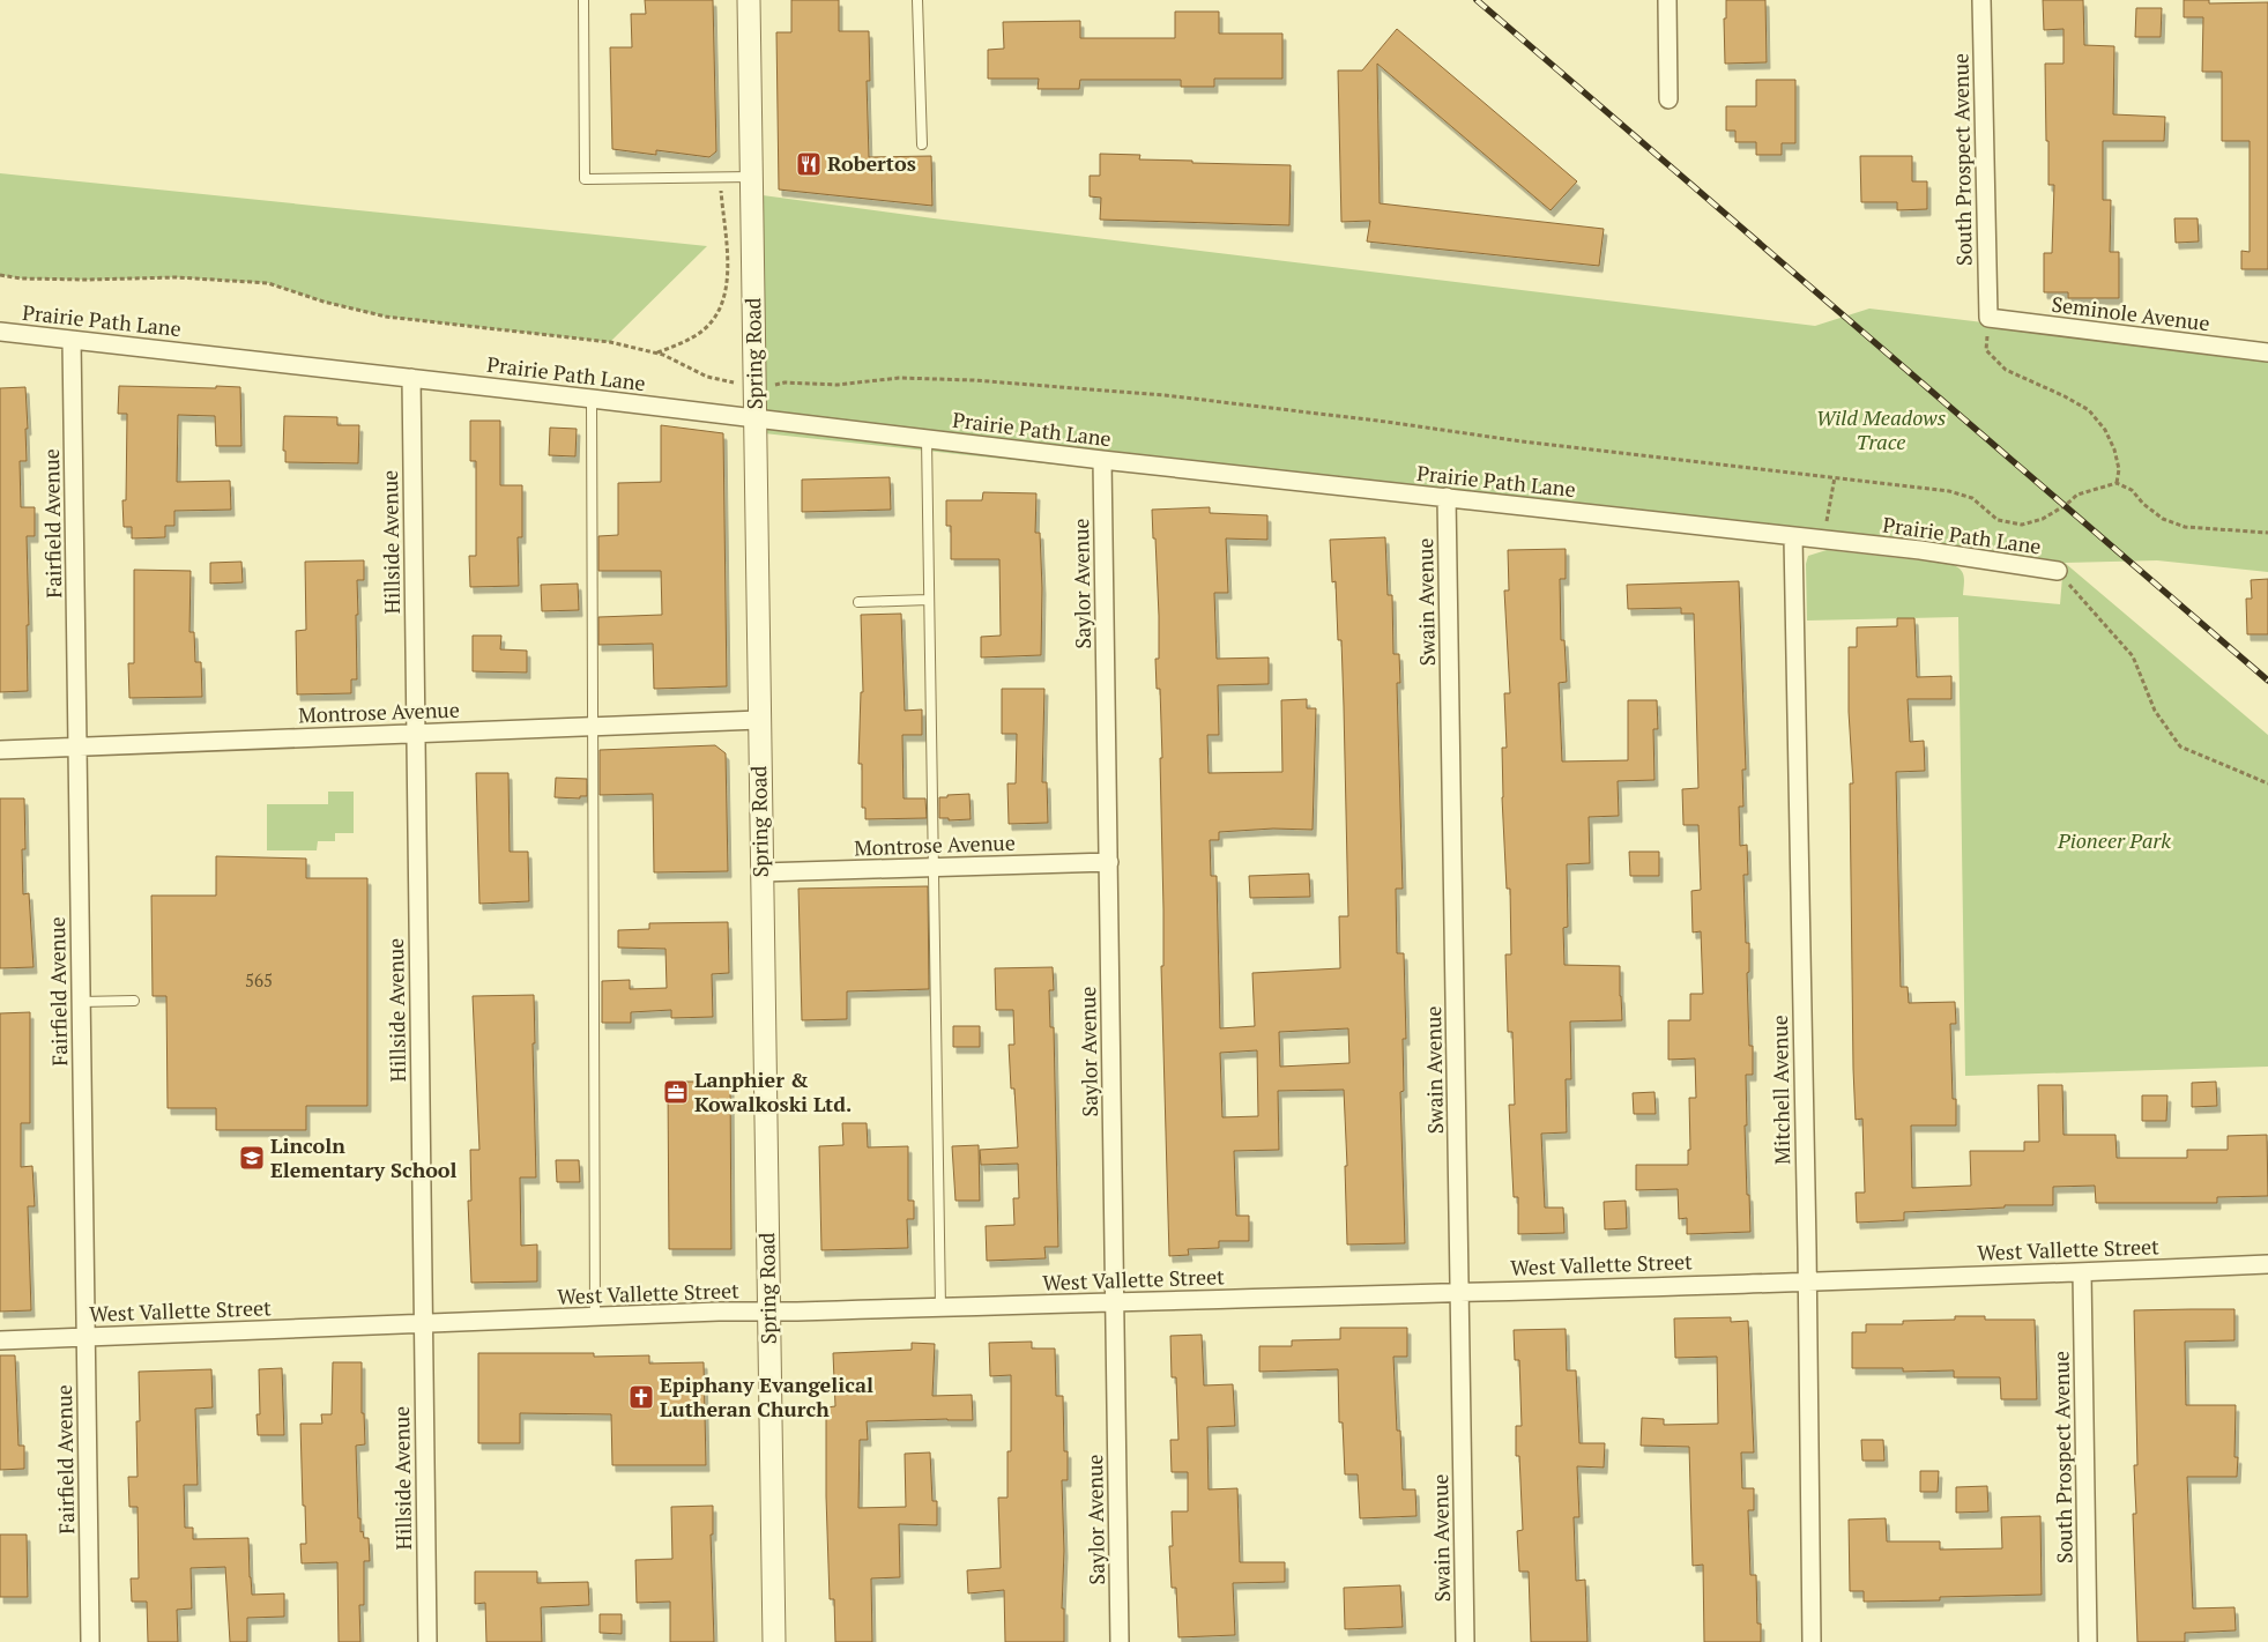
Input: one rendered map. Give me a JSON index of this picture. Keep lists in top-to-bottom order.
{
  "streets": {
    "street": [
      "South Prospect Avenue",
      "Seminole Avenue",
      "Prairie Path Lane",
      "Spring Road",
      "Fairfield Avenue",
      "Hillside Avenue",
      "Saylor Avenue",
      "Swain Avenue",
      "Montrose Avenue",
      "Mitchell Avenue",
      "West Vallette Street"
    ]
  },
  "crossings": [
    ["South Prospect Avenue", "Seminole Avenue"],
    ["South Prospect Avenue", "West Vallette Street"],
    ["Prairie Path Lane", "Spring Road"],
    ["Prairie Path Lane", "Fairfield Avenue"],
    ["Prairie Path Lane", "Hillside Avenue"],
    ["Prairie Path Lane", "Saylor Avenue"],
    ["Prairie Path Lane", "Swain Avenue"],
    ["Prairie Path Lane", "Mitchell Avenue"],
    ["Spring Road", "Montrose Avenue"],
    ["Spring Road", "West Vallette Street"],
    ["Fairfield Avenue", "Montrose Avenue"],
    ["Fairfield Avenue", "West Vallette Street"],
    ["Hillside Avenue", "Montrose Avenue"],
    ["Hillside Avenue", "West Vallette Street"],
    ["Saylor Avenue", "Montrose Avenue"],
    ["Saylor Avenue", "West Vallette Street"],
    ["Swain Avenue", "West Vallette Street"],
    ["Mitchell Avenue", "West Vallette Street"]
  ],
  "parks": ["Wild Meadows Trace", "Pioneer Park"],
  "places": {
    "restaurant": ["Robertos"],
    "office": ["Lanphier & Kowalkoski Ltd."],
    "school or university": ["Lincoln Elementary School"],
    "church": ["Epiphany Evangelical Lutheran Church"]
  },
  "house_numbers": ["565"]
}
